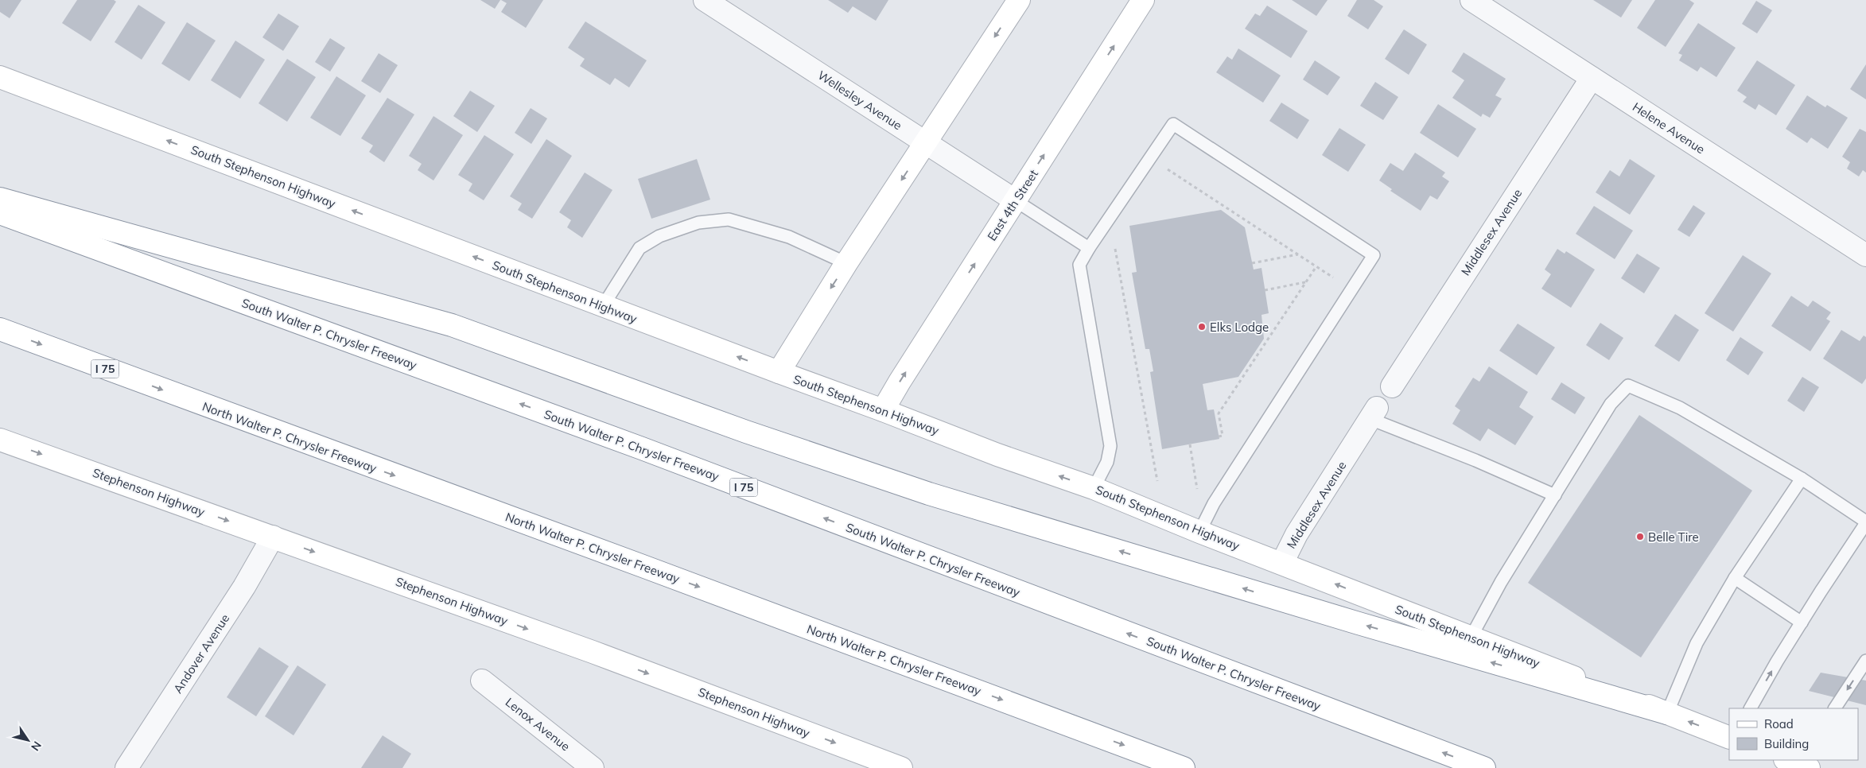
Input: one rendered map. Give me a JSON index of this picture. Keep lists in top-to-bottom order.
{
  "streets": {
    "main road": [
      "South Stephenson Highway",
      "East 4th Street",
      "South Walter P. Chrysler Freeway",
      "I 75",
      "North Walter P. Chrysler Freeway",
      "Stephenson Highway"
    ],
    "street": [
      "Wellesley Avenue",
      "Helene Avenue",
      "Middlesex Avenue",
      "Andover Avenue",
      "Lenox Avenue"
    ]
  },
  "crossings": [
    ["Wellesley Avenue", "East 4th Street"],
    ["Helene Avenue", "Middlesex Avenue"],
    ["South Stephenson Highway", "East 4th Street"],
    ["South Stephenson Highway", "Middlesex Avenue"],
    ["Stephenson Highway", "Andover Avenue"]
  ],
  "one_way": ["Stephenson Highway"],
  "places": ["Elks Lodge", "Belle Tire"],
  "legend": ["Road", "Building"],
  "north": "bottom right"
}
